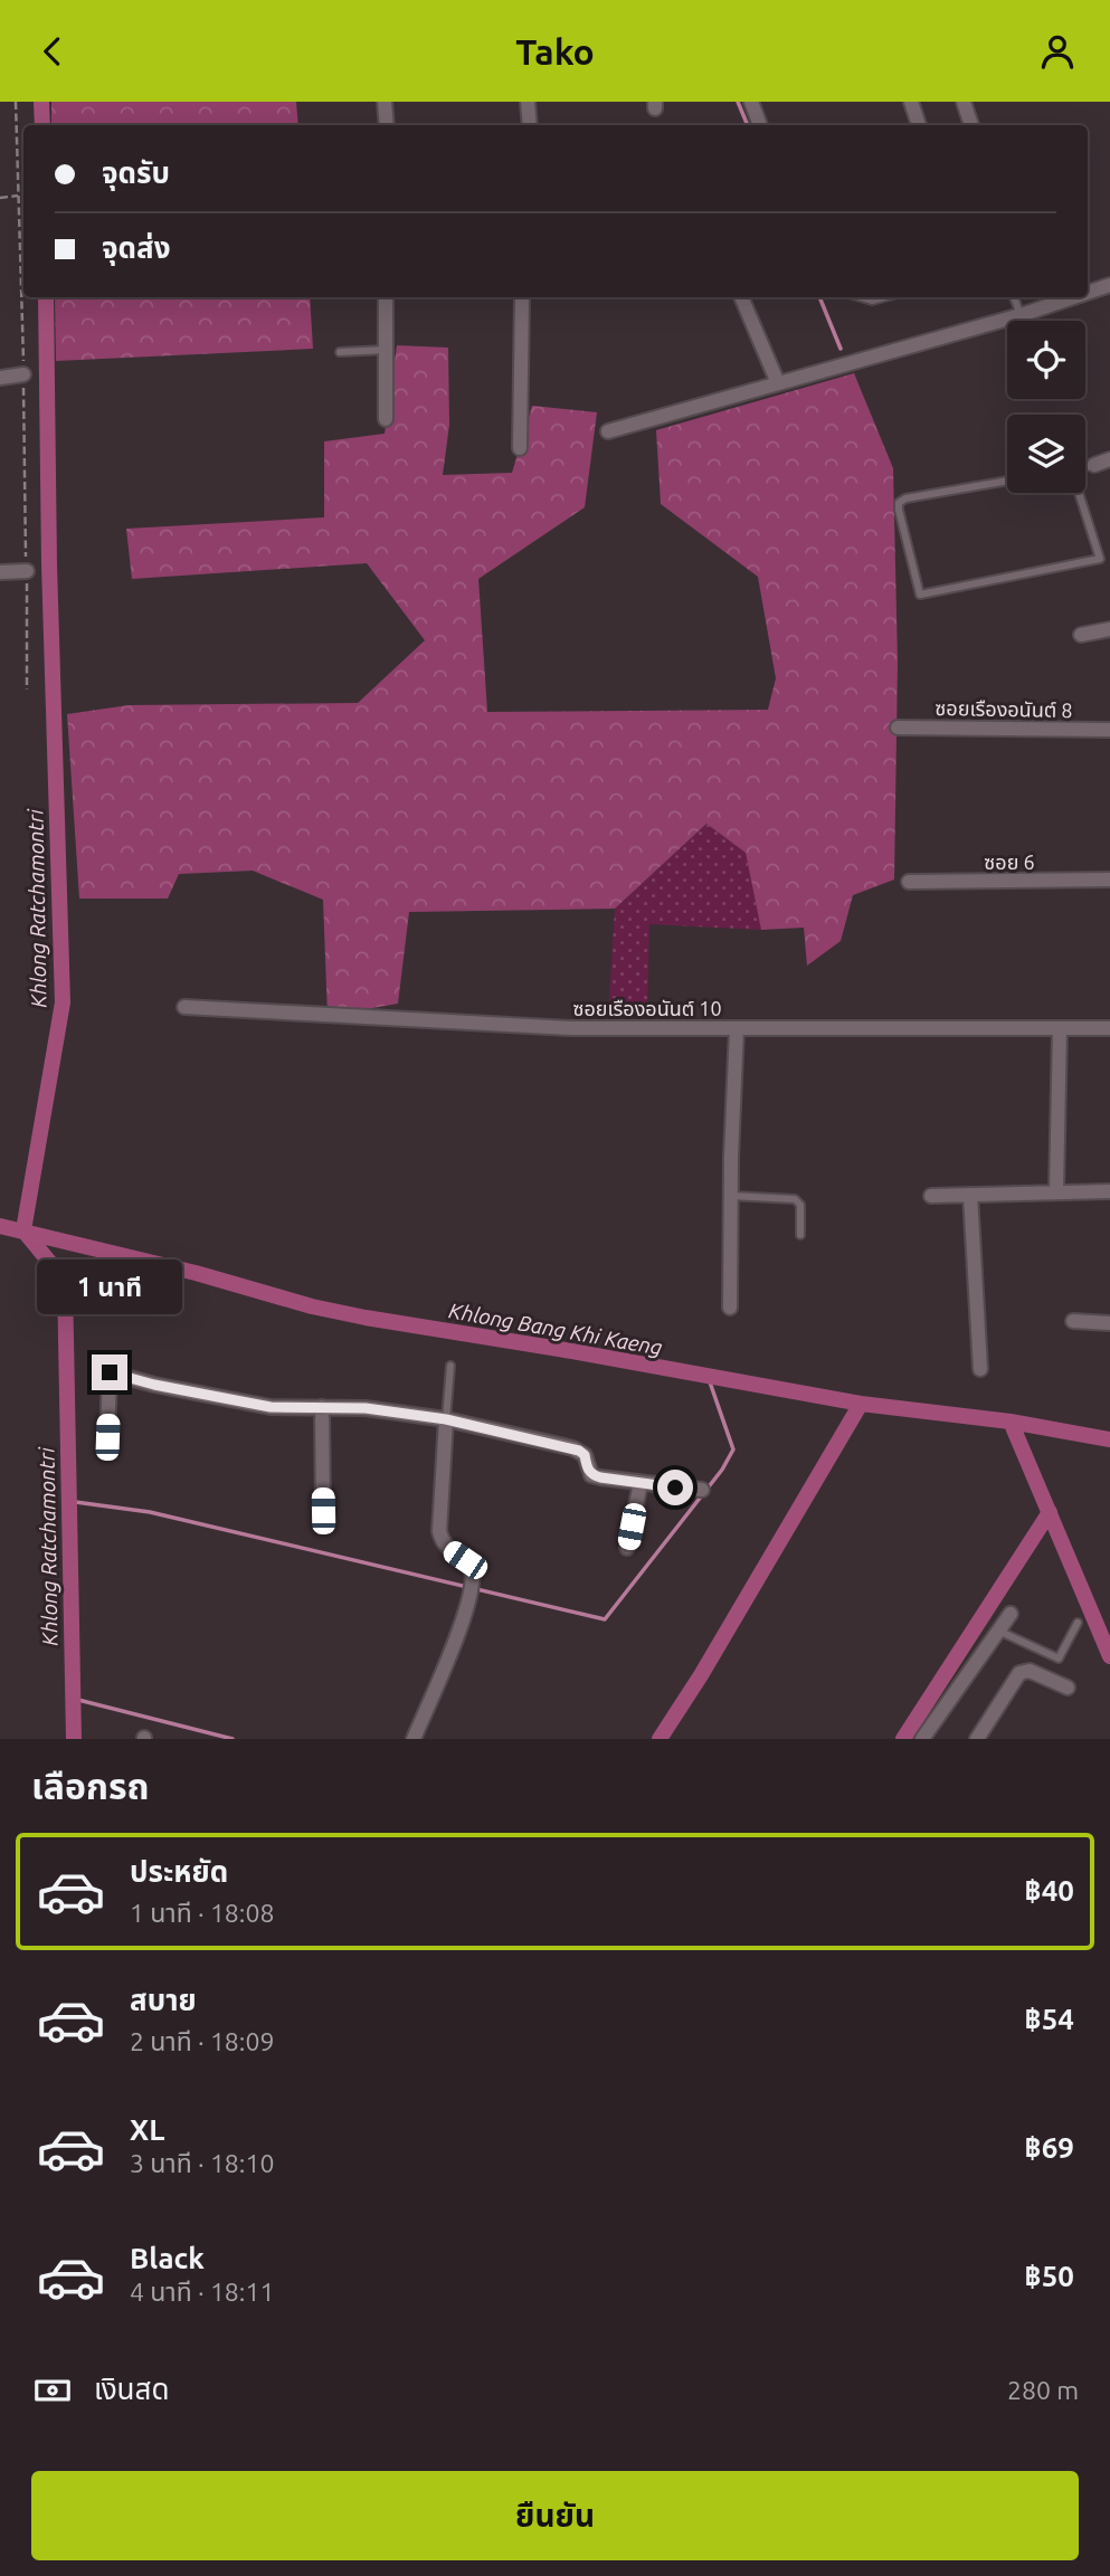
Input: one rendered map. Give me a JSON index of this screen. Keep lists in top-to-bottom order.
{
  "streets": {
    "street": ["ซอยเรืองอนันต์ 8", "ซอย 6", "ซอยเรืองอนันต์ 10"]
  },
  "water": ["Khlong Ratchamontri", "Khlong Bang Khi Kaeng"],
  "page": {
    "header": "Tako",
    "banner": ["จุดรับ", "จุดส่ง"],
    "bubble": "1 นาที",
    "heading": "เลือกรถ",
    "list": [
      {
        "name": "ประหยัด",
        "note": "1 นาที · 18:08",
        "value": "฿40"
      },
      {
        "name": "สบาย",
        "note": "2 นาที · 18:09",
        "value": "฿54"
      },
      {
        "name": "XL",
        "note": "3 นาที · 18:10",
        "value": "฿69"
      },
      {
        "name": "Black",
        "note": "4 นาที · 18:11",
        "value": "฿50"
      }
    ],
    "pay": ["เงินสด", "280 m"],
    "buttons": "ยืนยัน"
  }
}
